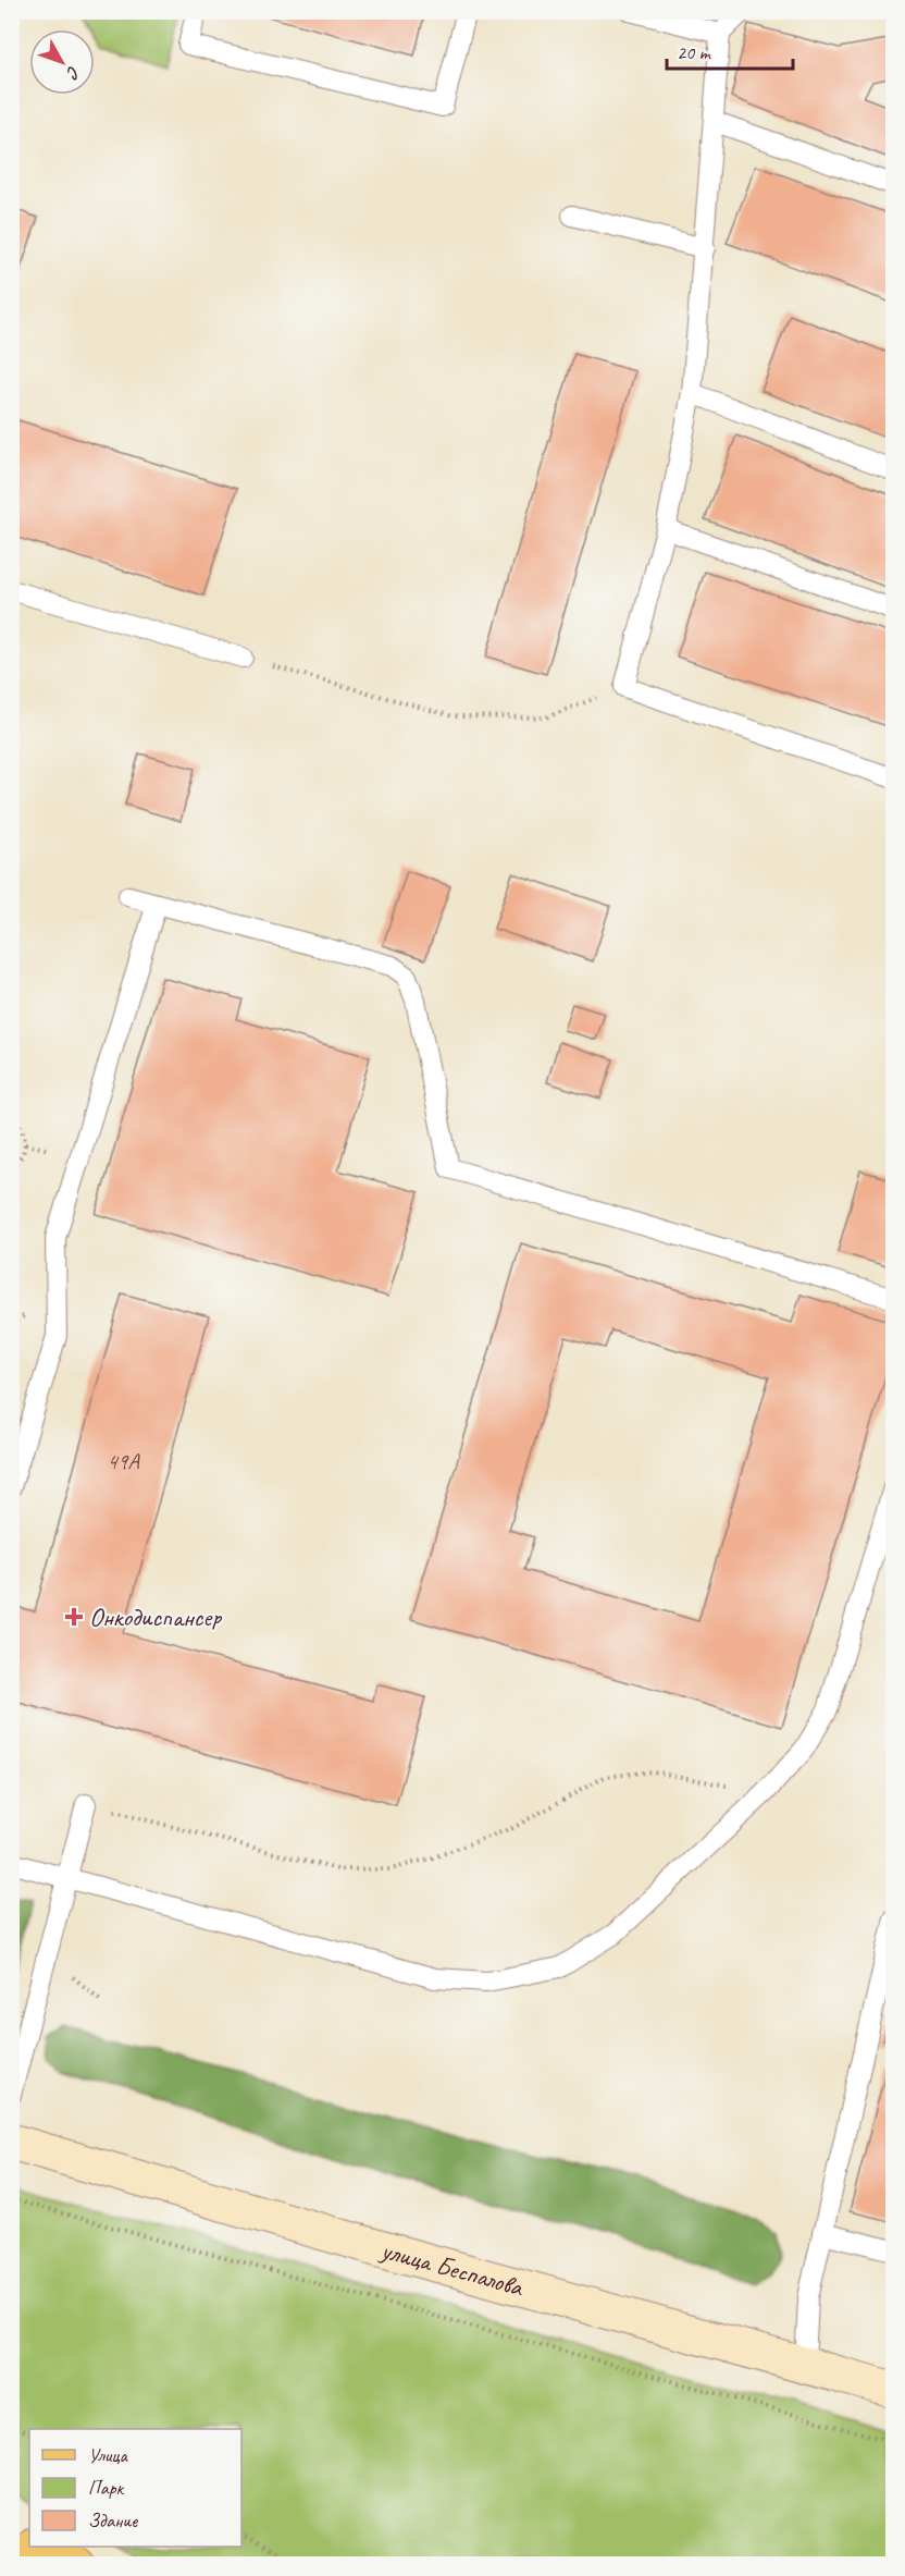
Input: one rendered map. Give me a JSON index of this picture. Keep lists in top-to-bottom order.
{
  "streets": {
    "main road": ["улица Беспалова"]
  },
  "places": {
    "health": ["Онкодиспансер"]
  },
  "house_numbers": ["49А"],
  "legend": ["Улица", "Парк", "Здание"],
  "scale_bar": "20 m",
  "north": "bottom right"
}
